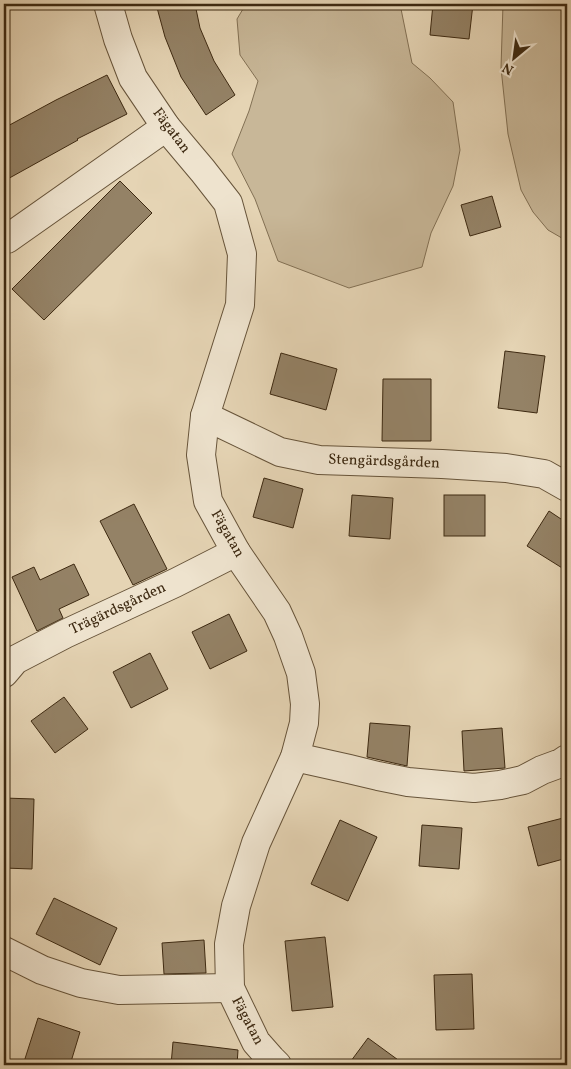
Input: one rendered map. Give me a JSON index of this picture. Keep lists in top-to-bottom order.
{
  "streets": {
    "street": ["Fägatan", "Stengärdsgården", "Trägärdsgården"]
  },
  "crossings": [
    ["Fägatan", "Stengärdsgården"],
    ["Fägatan", "Trägärdsgården"]
  ],
  "north": "bottom left"
}
